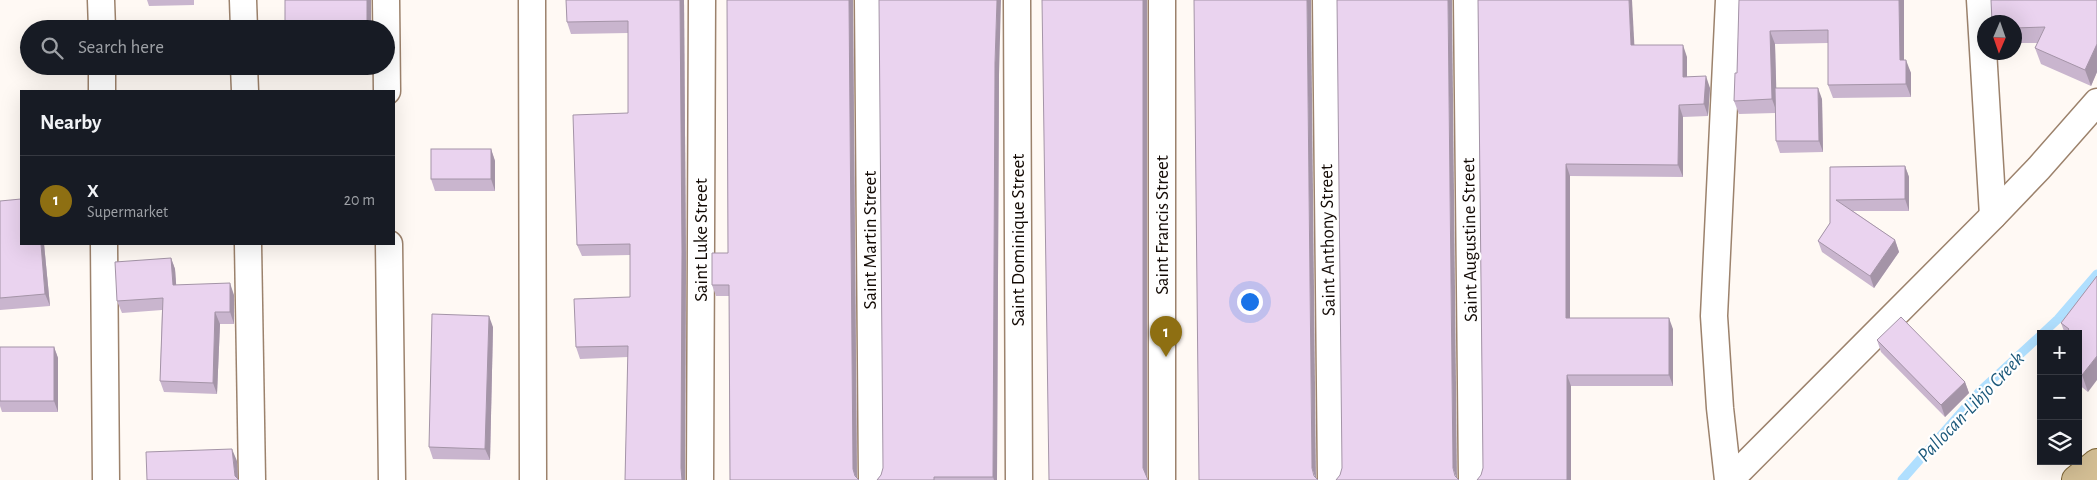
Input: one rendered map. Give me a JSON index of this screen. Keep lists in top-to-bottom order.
{
  "streets": {
    "street": [
      "Saint Francis Street",
      "Saint Luke Street",
      "Saint Martin Street",
      "Saint Dominique Street",
      "Saint Anthony Street",
      "Saint Augustine Street"
    ]
  },
  "water": ["Pallocan-Libjo Creek"],
  "north": "bottom",
  "page": {
    "search": "Search here",
    "heading": "Nearby",
    "list": [
      {
        "mark": "1",
        "name": "X",
        "note": "Supermarket",
        "value": "20 m"
      }
    ],
    "pins": "1",
    "map_buttons": ["+", "−"]
  }
}
